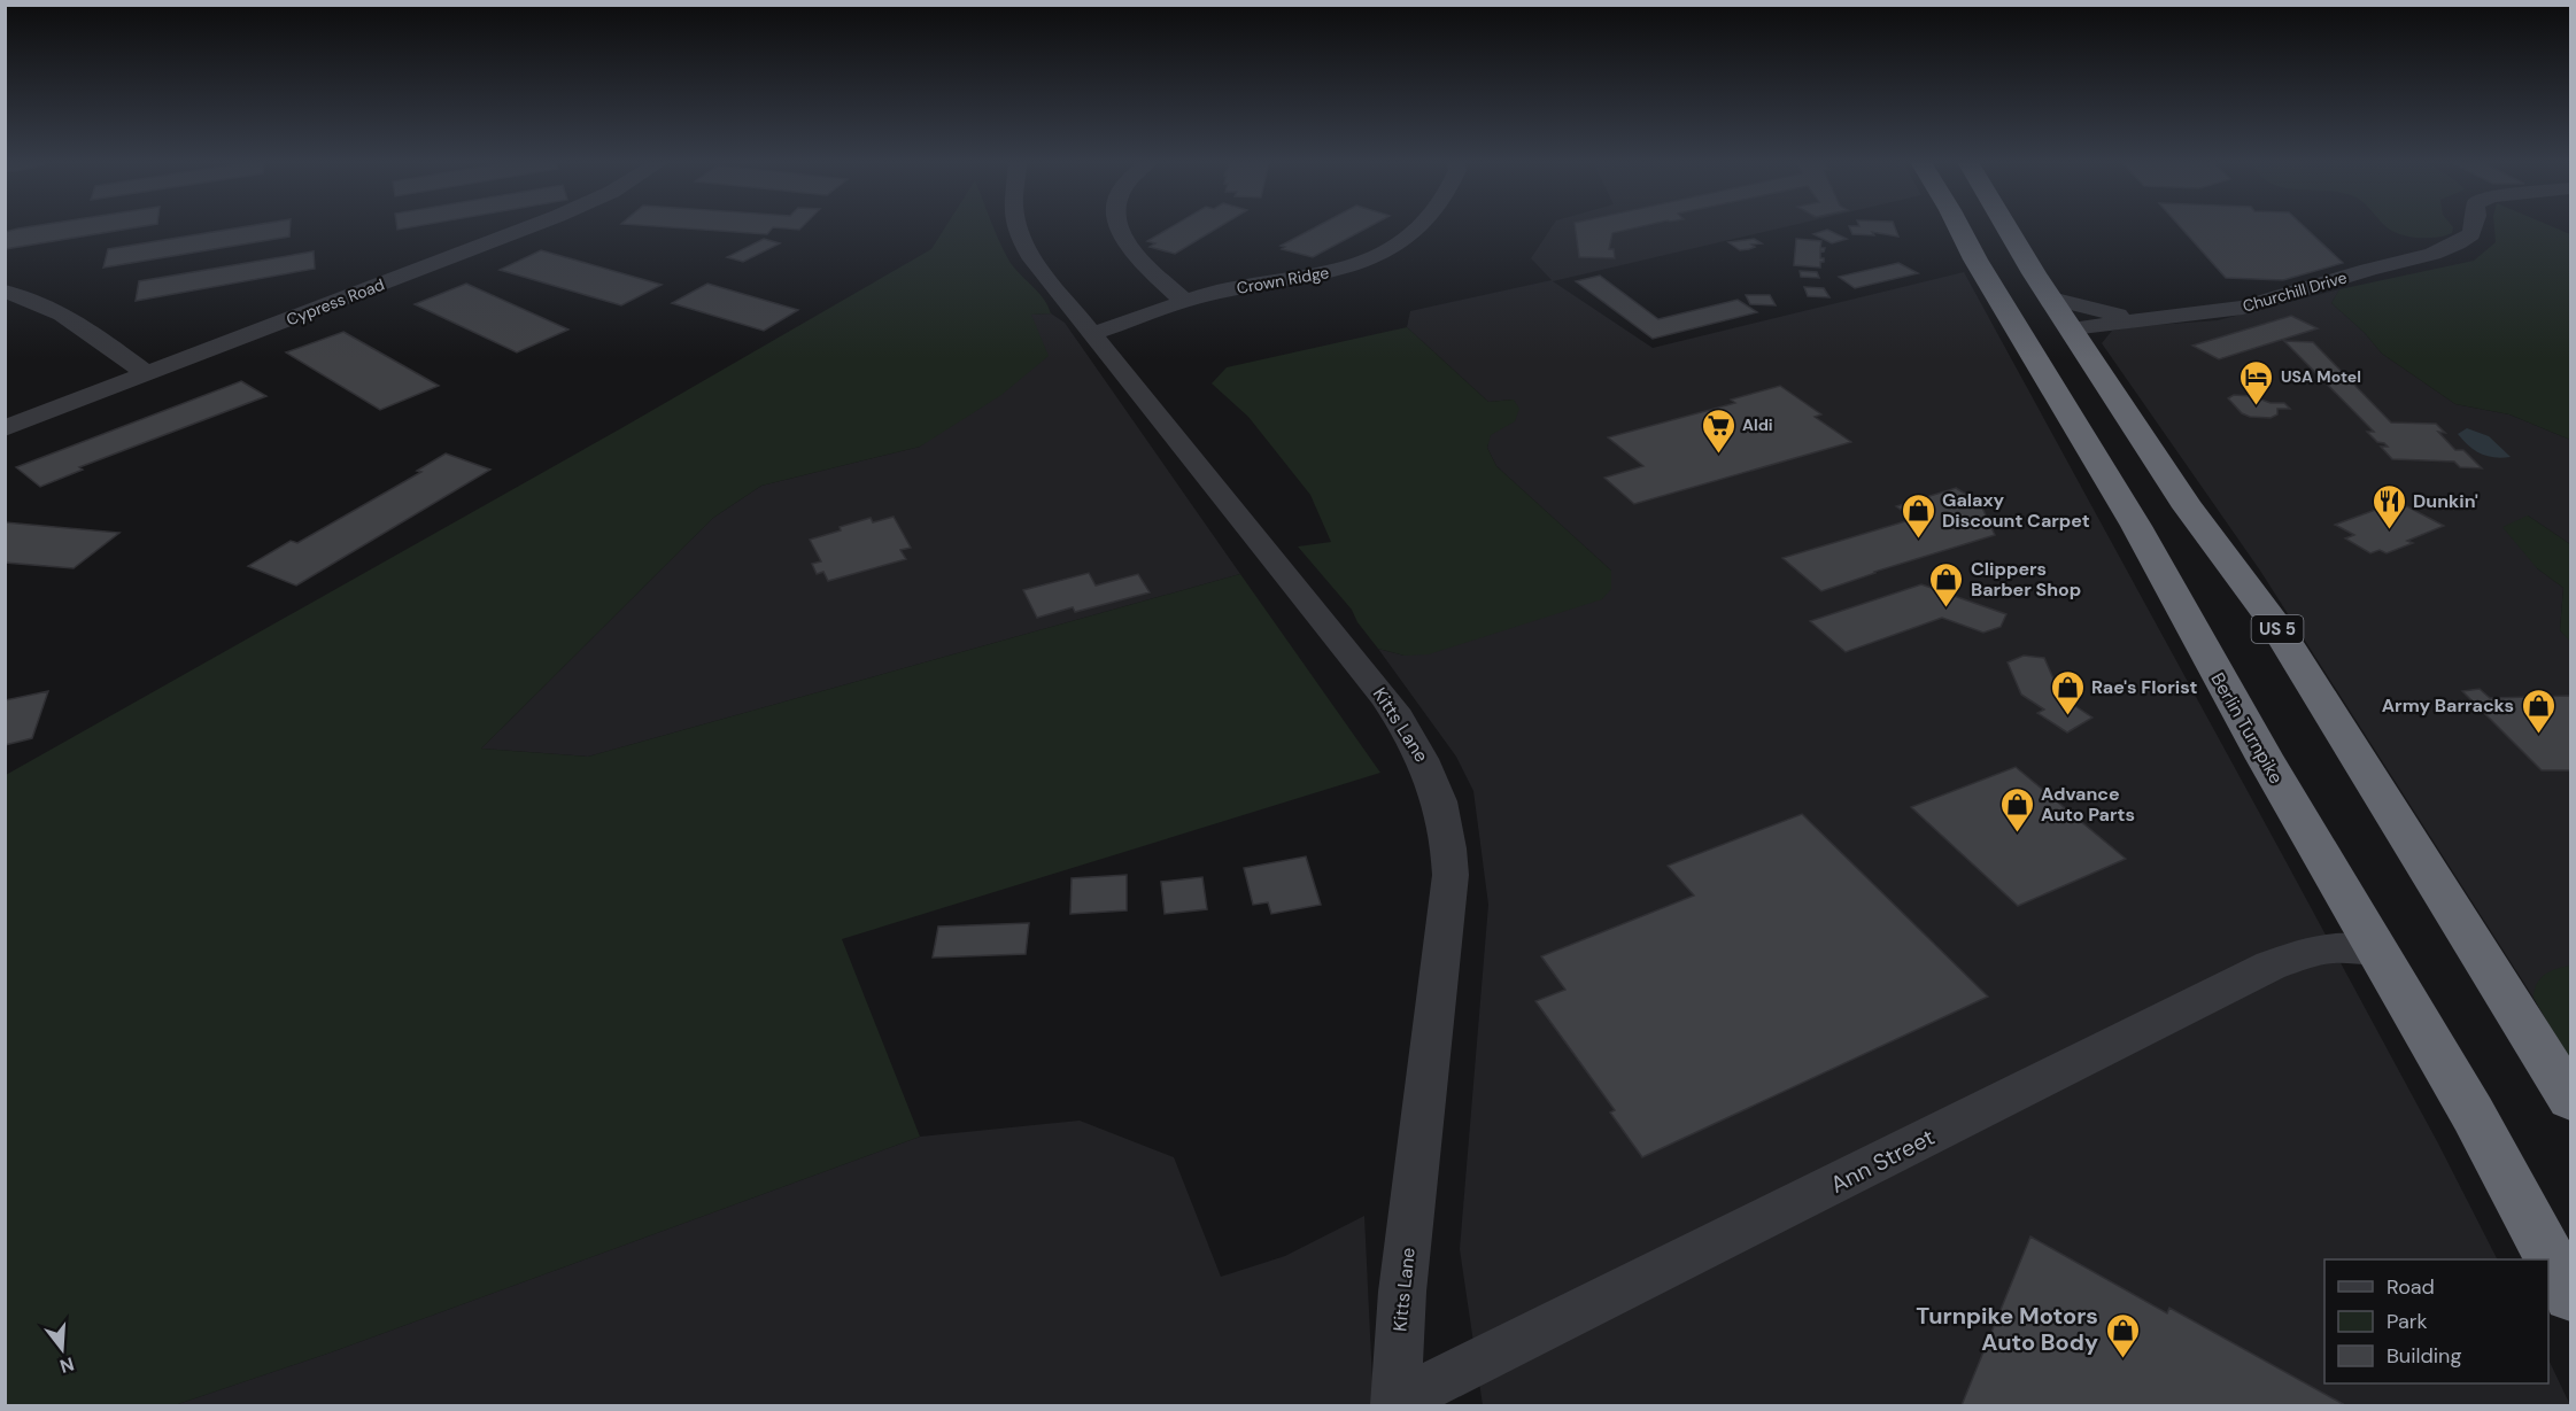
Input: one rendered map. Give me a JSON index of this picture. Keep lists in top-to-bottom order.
{
  "streets": {
    "highway": ["US 5", "Berlin Turnpike"],
    "street": [
      "Crown Ridge",
      "Churchill Drive",
      "Cypress Road",
      "Kitts Lane",
      "Ann Street"
    ]
  },
  "crossings": [
    ["Crown Ridge", "Kitts Lane"],
    ["Churchill Drive", "US 5"],
    ["Kitts Lane", "Ann Street"],
    ["Berlin Turnpike", "Ann Street"]
  ],
  "places": {
    "hotel": ["USA Motel"],
    "supermarket": ["Aldi"],
    "restaurant": ["Dunkin'"],
    "shop": [
      "Galaxy Discount Carpet",
      "Clippers Barber Shop",
      "Rae's Florist",
      "Army Barracks",
      "Advance Auto Parts",
      "Turnpike Motors Auto Body"
    ]
  },
  "legend": ["Road", "Park", "Building"],
  "north": "bottom"
}
